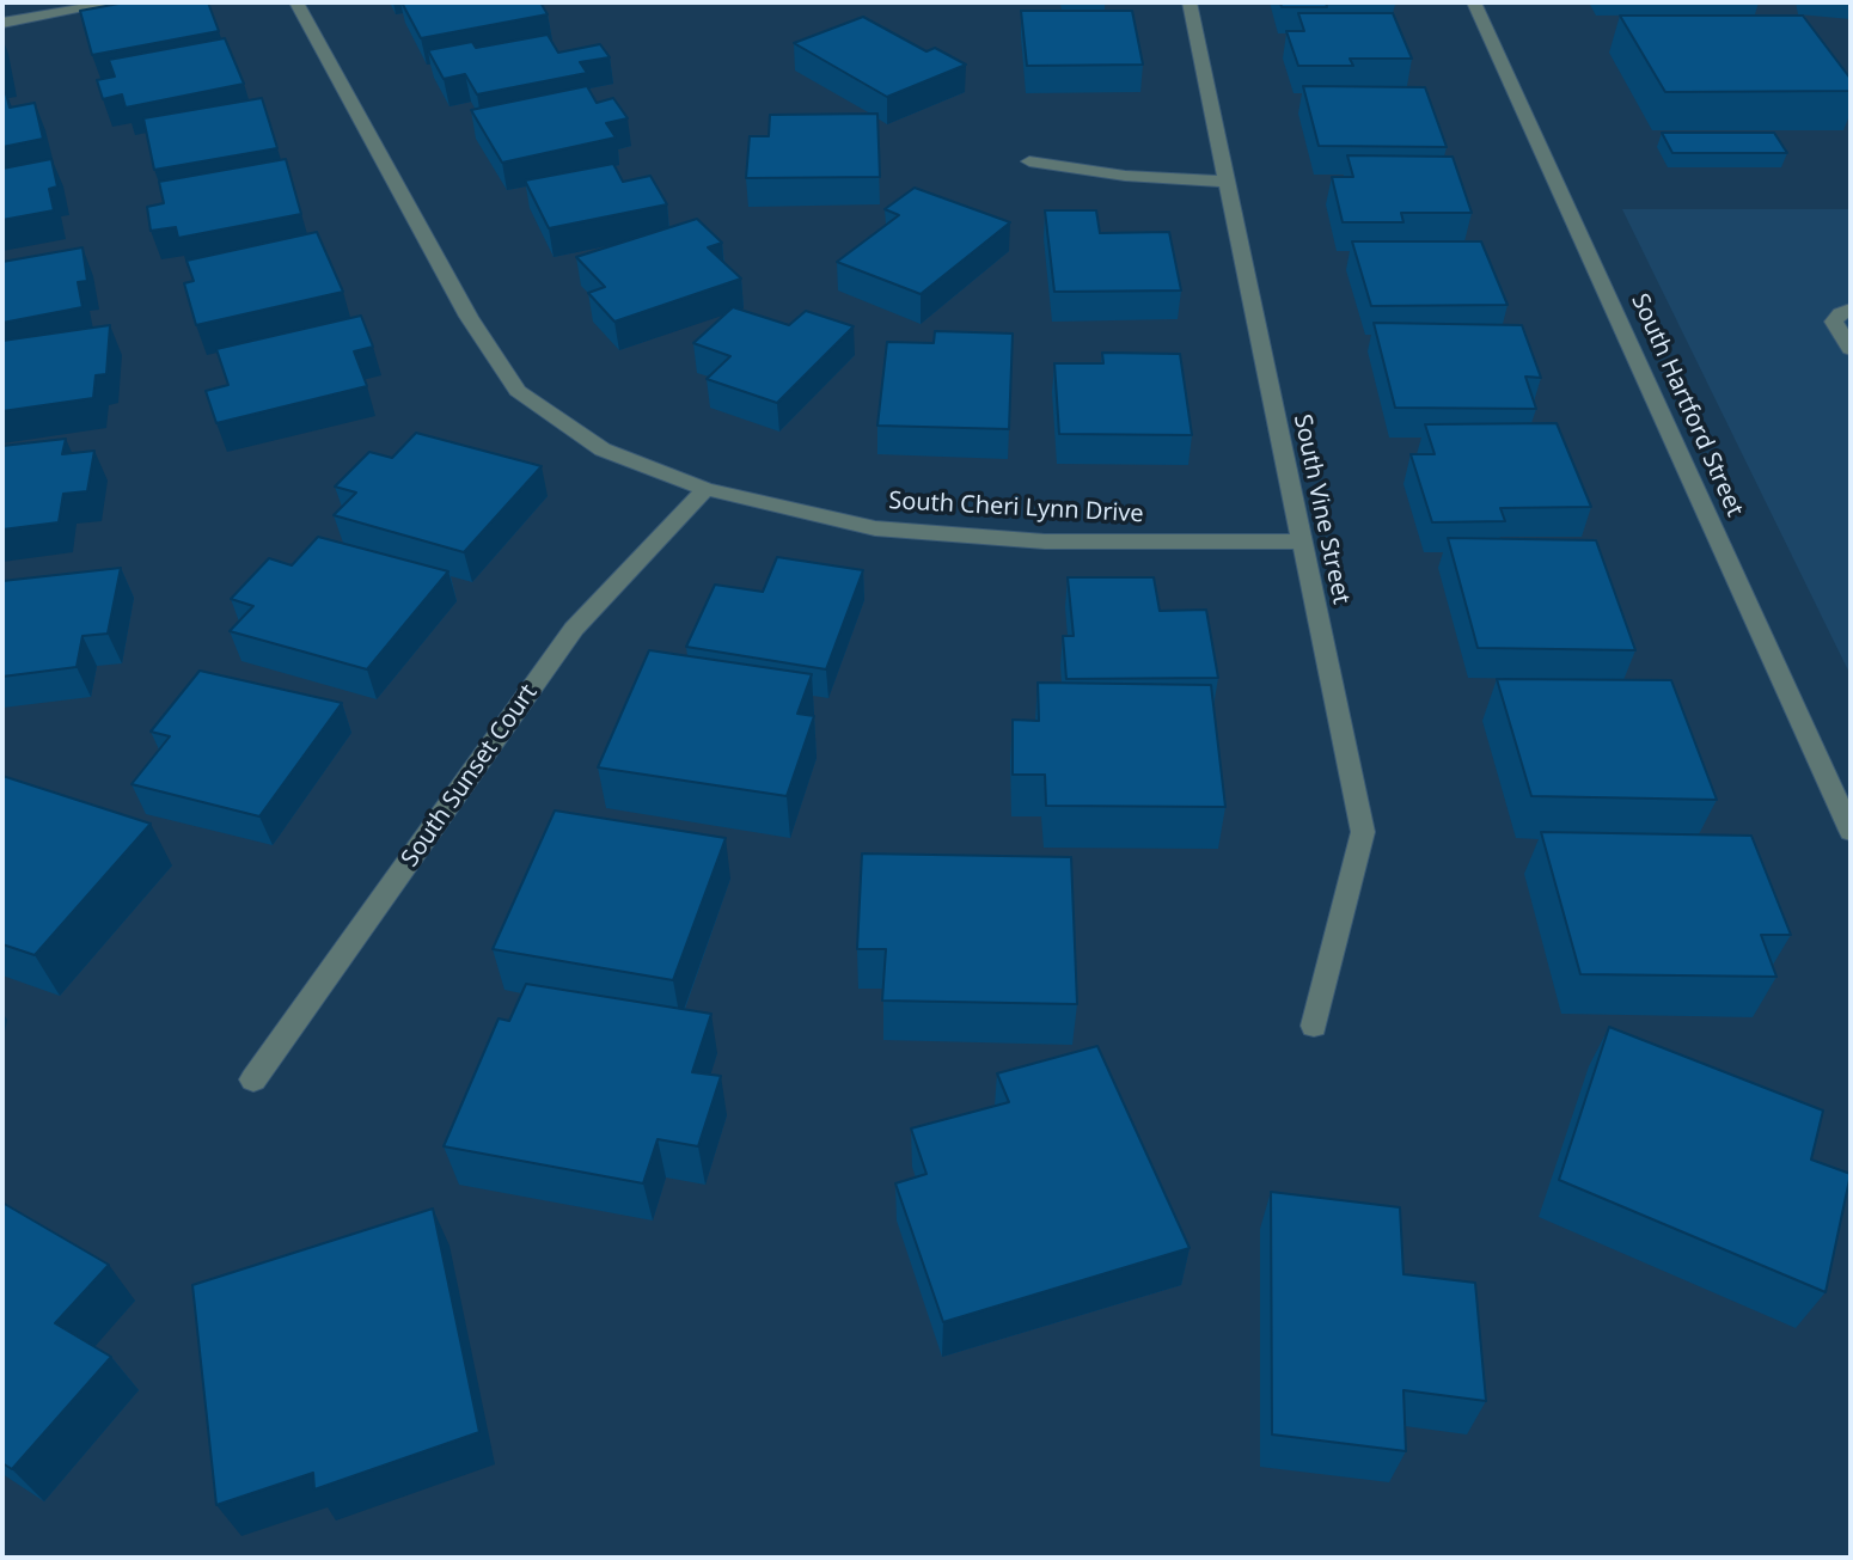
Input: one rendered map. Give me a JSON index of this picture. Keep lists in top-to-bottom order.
{
  "streets": {
    "street": [
      "South Hartford Street",
      "South Cheri Lynn Drive",
      "South Vine Street",
      "South Sunset Court"
    ]
  },
  "crossings": [
    ["South Cheri Lynn Drive", "South Vine Street"],
    ["South Cheri Lynn Drive", "South Sunset Court"]
  ]
}
